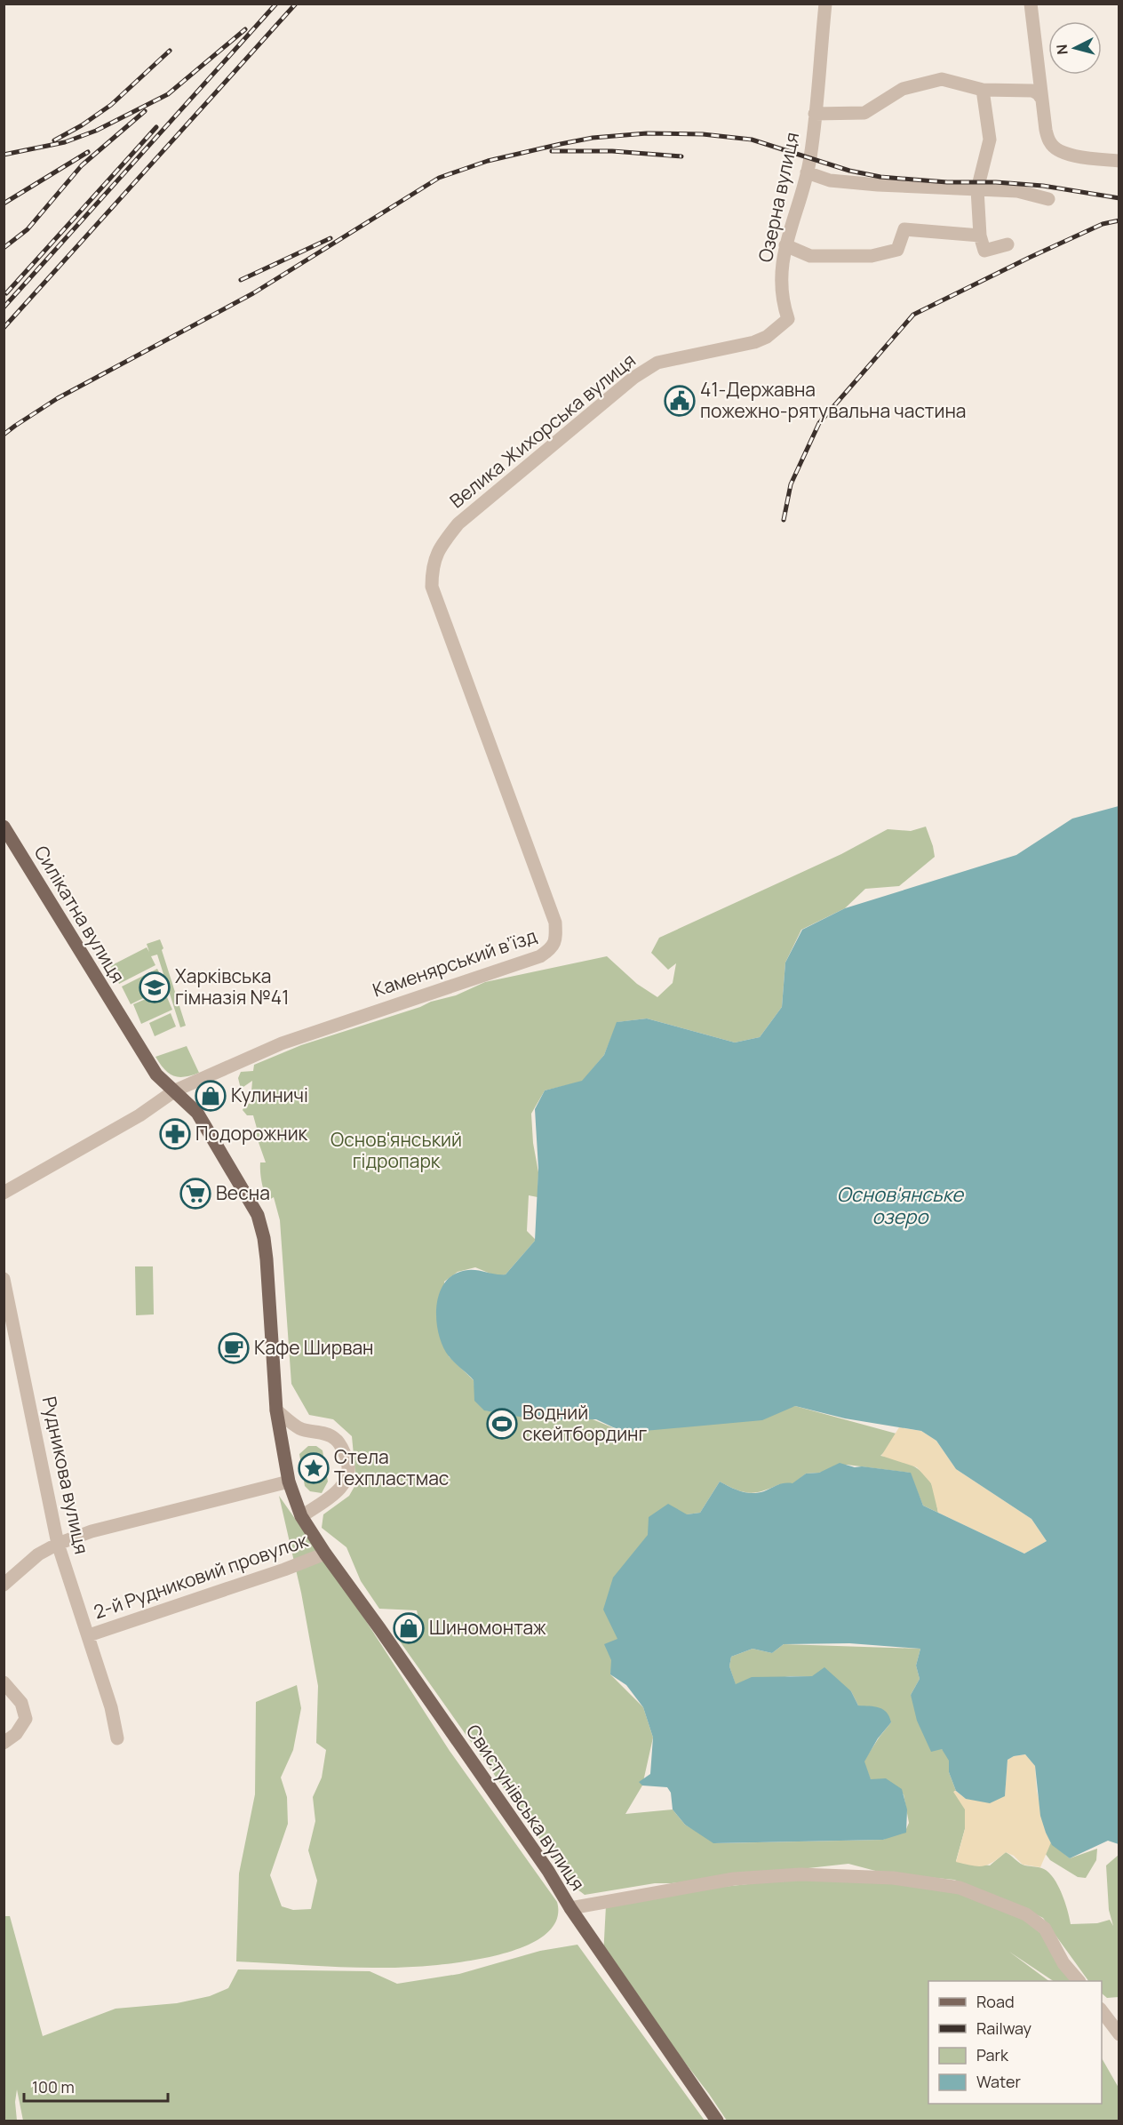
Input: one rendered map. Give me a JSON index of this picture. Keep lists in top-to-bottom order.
{
  "streets": {
    "main road": ["Силікатна вулиця", "Свистунівська вулиця"],
    "street": [
      "Озерна вулиця",
      "Велика Жихорська вулиця",
      "Каменярський в’їзд",
      "Рудникова вулиця",
      "2-й Рудниковий провулок"
    ]
  },
  "crossings": [
    ["Озерна вулиця", "Велика Жихорська вулиця"],
    ["Велика Жихорська вулиця", "Каменярський в’їзд"],
    ["Силікатна вулиця", "Каменярський в’їзд"],
    ["Силікатна вулиця", "Свистунівська вулиця"],
    ["Рудникова вулиця", "2-й Рудниковий провулок"],
    ["2-й Рудниковий провулок", "Свистунівська вулиця"]
  ],
  "water": ["Основ'янське озеро"],
  "parks": ["Основ'янський гідропарк"],
  "places": {
    "public building": ["41-Державна пожежно-рятувальна частина"],
    "school or university": ["Харківська гімназія №41"],
    "shop": ["Кулиничі", "Шиномонтаж"],
    "pharmacy": ["Подорожник"],
    "supermarket": ["Весна"],
    "cafe": ["Кафе Ширван"],
    "sports": ["Водний скейтбординг"],
    "place": ["Стела Техпластмас"]
  },
  "legend": [
    "Road",
    "Railway",
    "Park",
    "Water"
  ],
  "scale_bar": "100 m",
  "north": "left"
}
